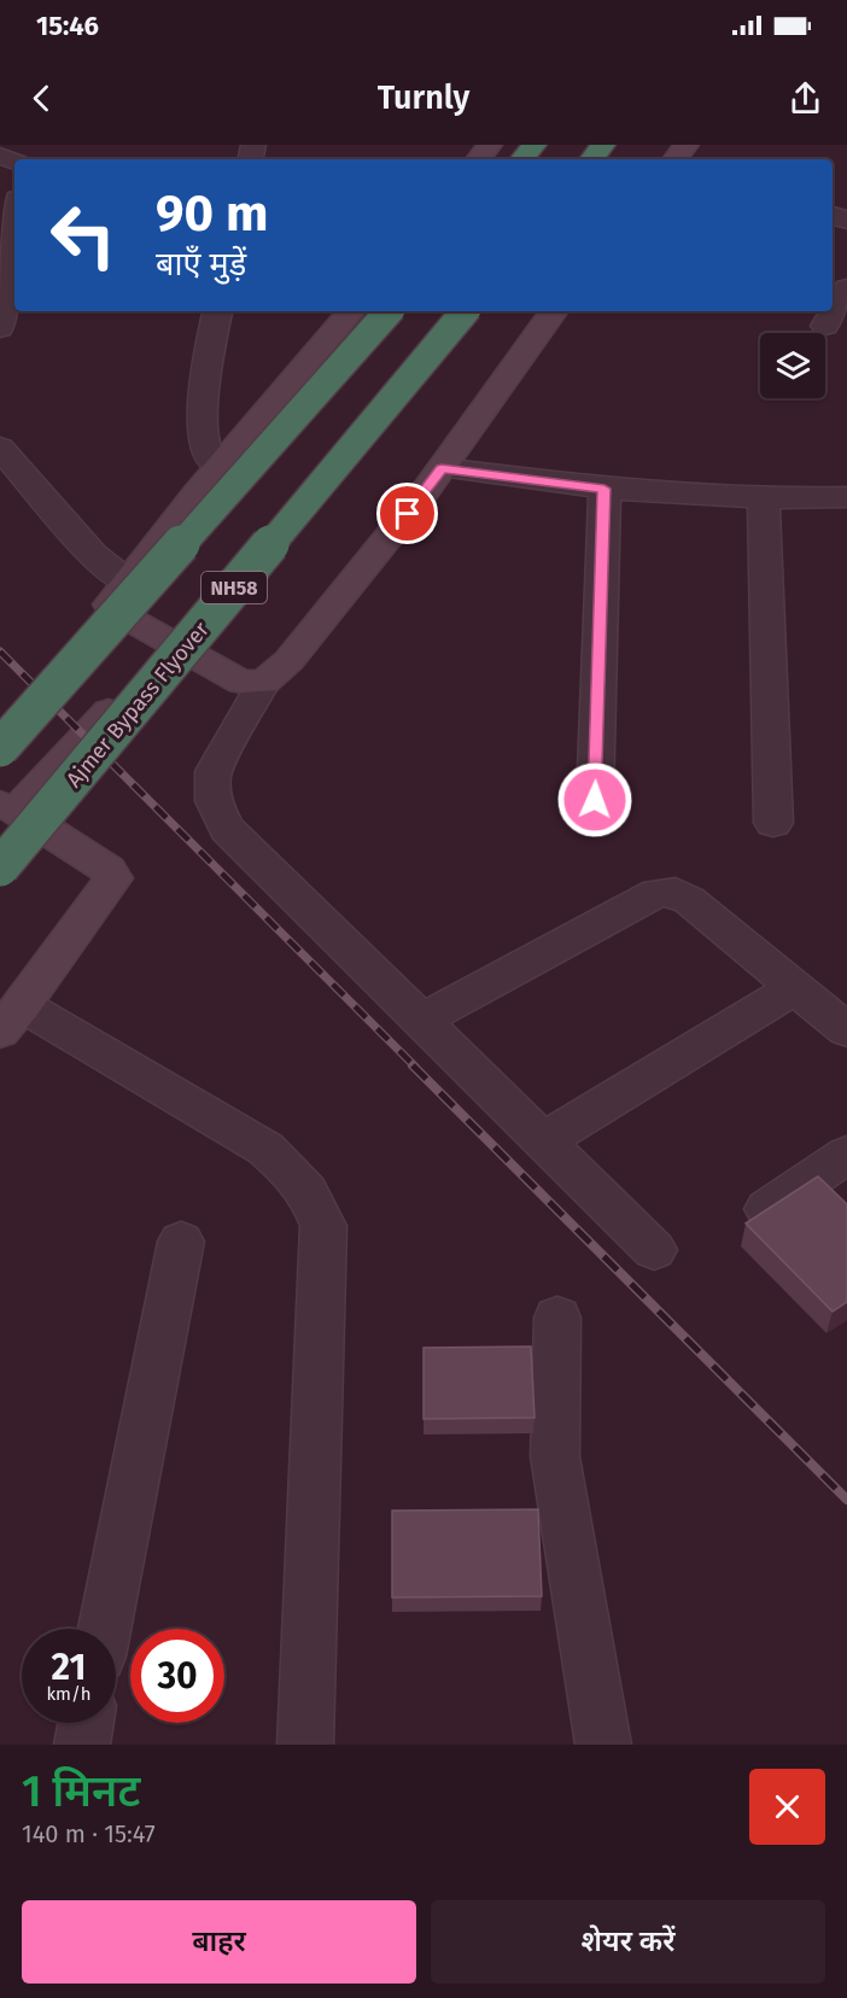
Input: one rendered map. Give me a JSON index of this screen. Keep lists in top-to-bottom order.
{
  "streets": {
    "highway": ["NH58", "Ajmer Bypass Flyover"]
  },
  "page": {
    "status": "15:46",
    "header": "Turnly",
    "turn": ["90 m", "बाएँ मुड़ें"],
    "speed": "21 km/h",
    "limit": "30",
    "heading": ["1 मिनट", "140 m · 15:47"],
    "buttons": ["बाहर", "शेयर करें"]
  }
}
